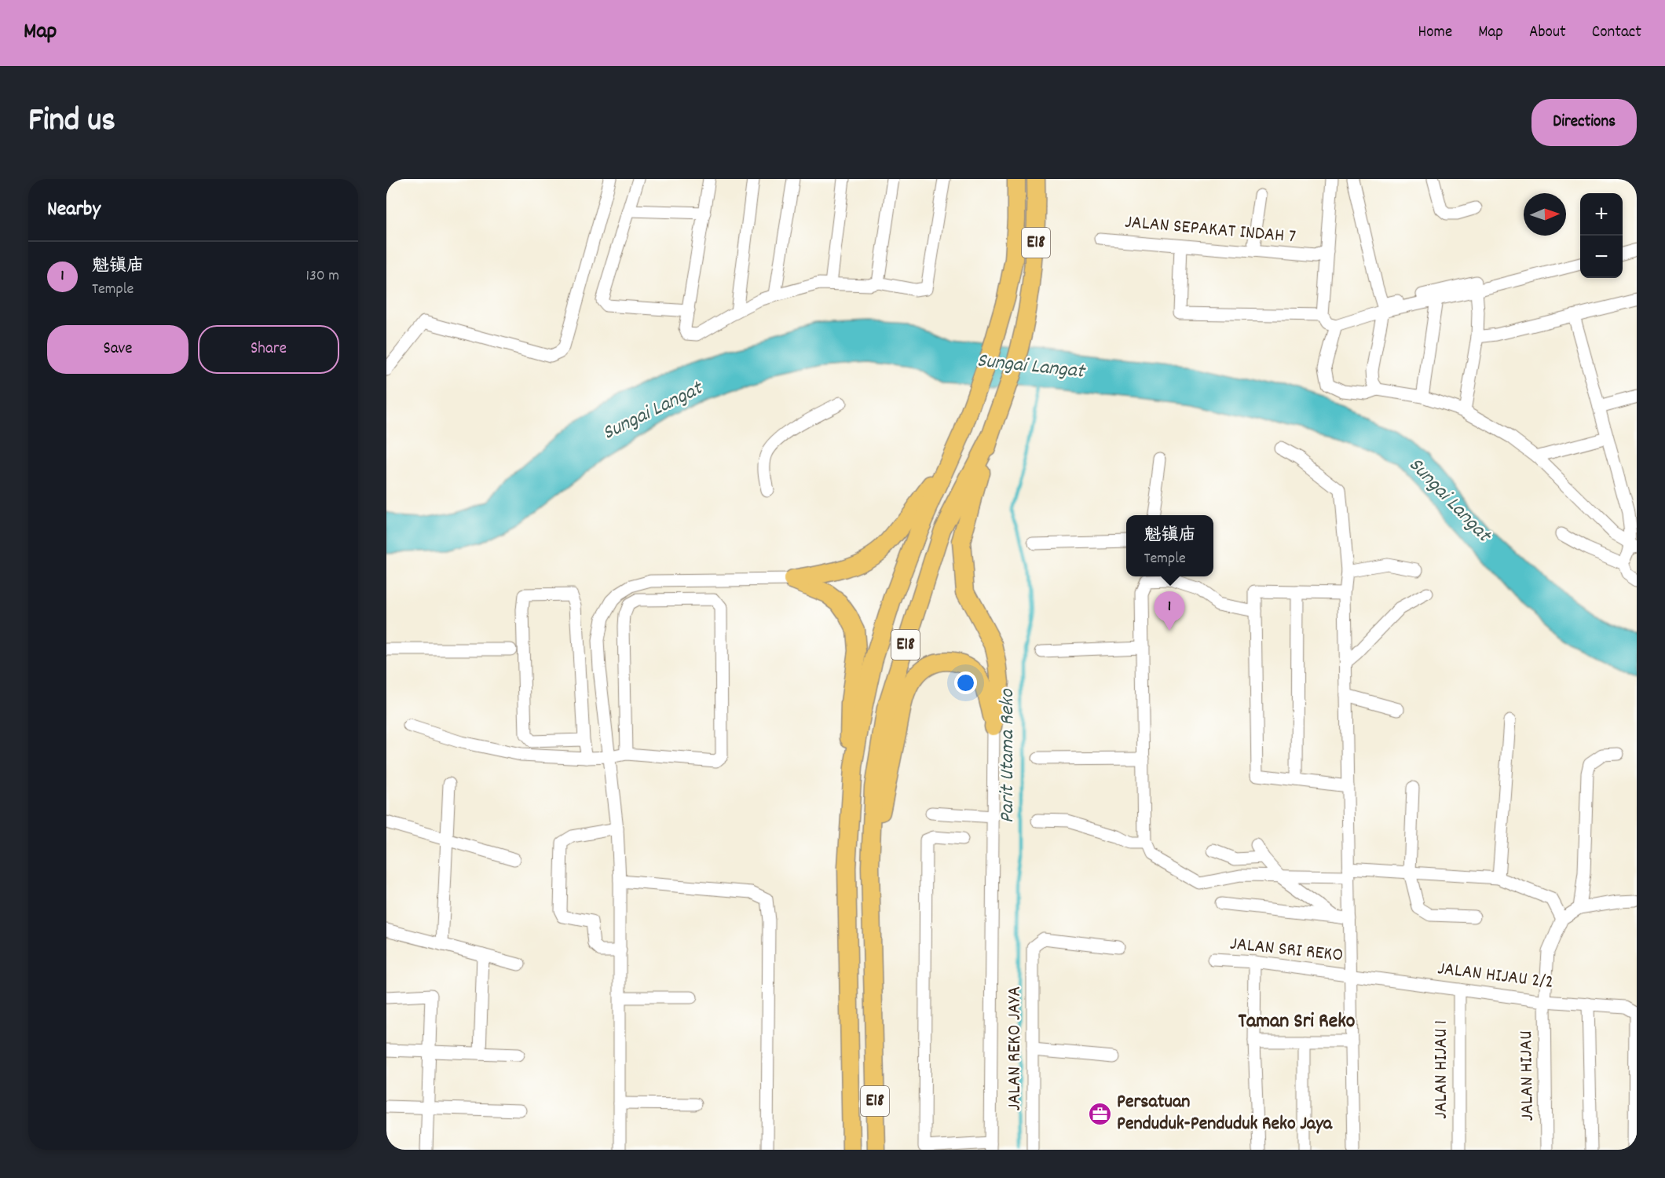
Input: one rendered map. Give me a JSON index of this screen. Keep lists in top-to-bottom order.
{
  "streets": {
    "highway": ["E18"],
    "street": [
      "JALAN SEPAKAT INDAH 7",
      "JALAN SRI REKO",
      "JALAN HIJAU 2/2",
      "JALAN REKO JAYA",
      "JALAN HIJAU 1",
      "JALAN HIJAU"
    ]
  },
  "crossings": [
    ["JALAN SRI REKO", "JALAN HIJAU 2/2"],
    ["JALAN HIJAU 2/2", "JALAN HIJAU 1"],
    ["JALAN HIJAU 2/2", "JALAN HIJAU"]
  ],
  "districts": ["Taman Sri Reko"],
  "water": ["Sungai Langat", "Parit Utama Reko"],
  "places": {
    "office": ["Persatuan Penduduk-Penduduk Reko Jaya"]
  },
  "north": "right",
  "page": {
    "header": "Map",
    "nav": [
      "Home",
      "Map",
      "About",
      "Contact"
    ],
    "title": "Find us",
    "buttons": [
      "Directions",
      ["Save", "Share"]
    ],
    "heading": "Nearby",
    "map_buttons": ["+", "−"],
    "list": [
      {
        "mark": "1",
        "name": "魁镇庙",
        "note": "Temple",
        "value": "130 m"
      }
    ],
    "popup": ["魁镇庙", "Temple"],
    "pins": "1"
  }
}
